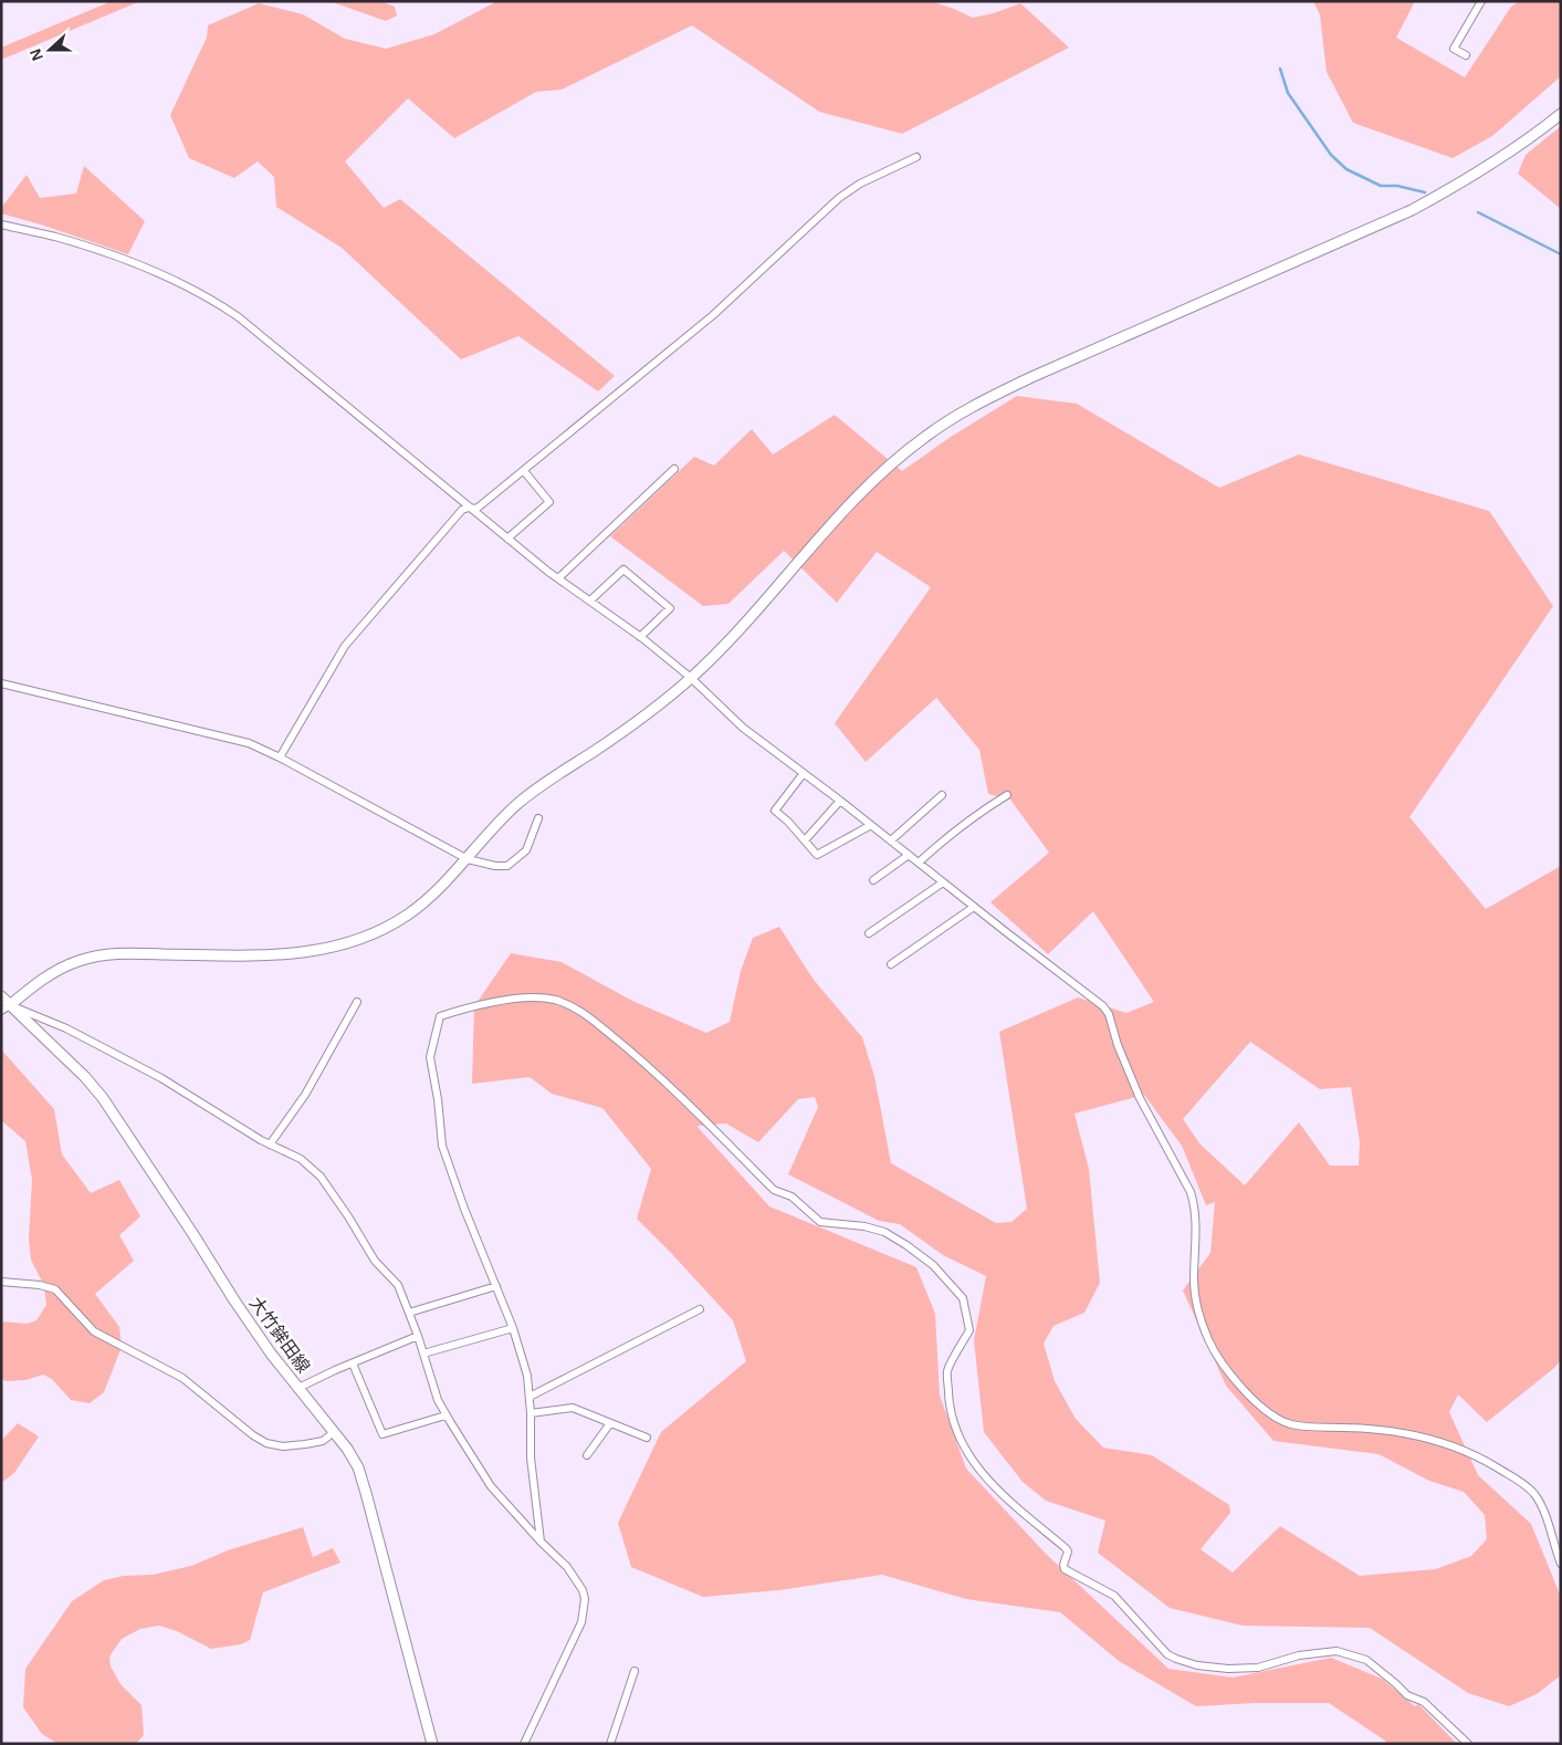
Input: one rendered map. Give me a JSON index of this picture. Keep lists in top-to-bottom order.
{
  "streets": {
    "street": ["大竹鉾田線"]
  },
  "north": "left"
}
